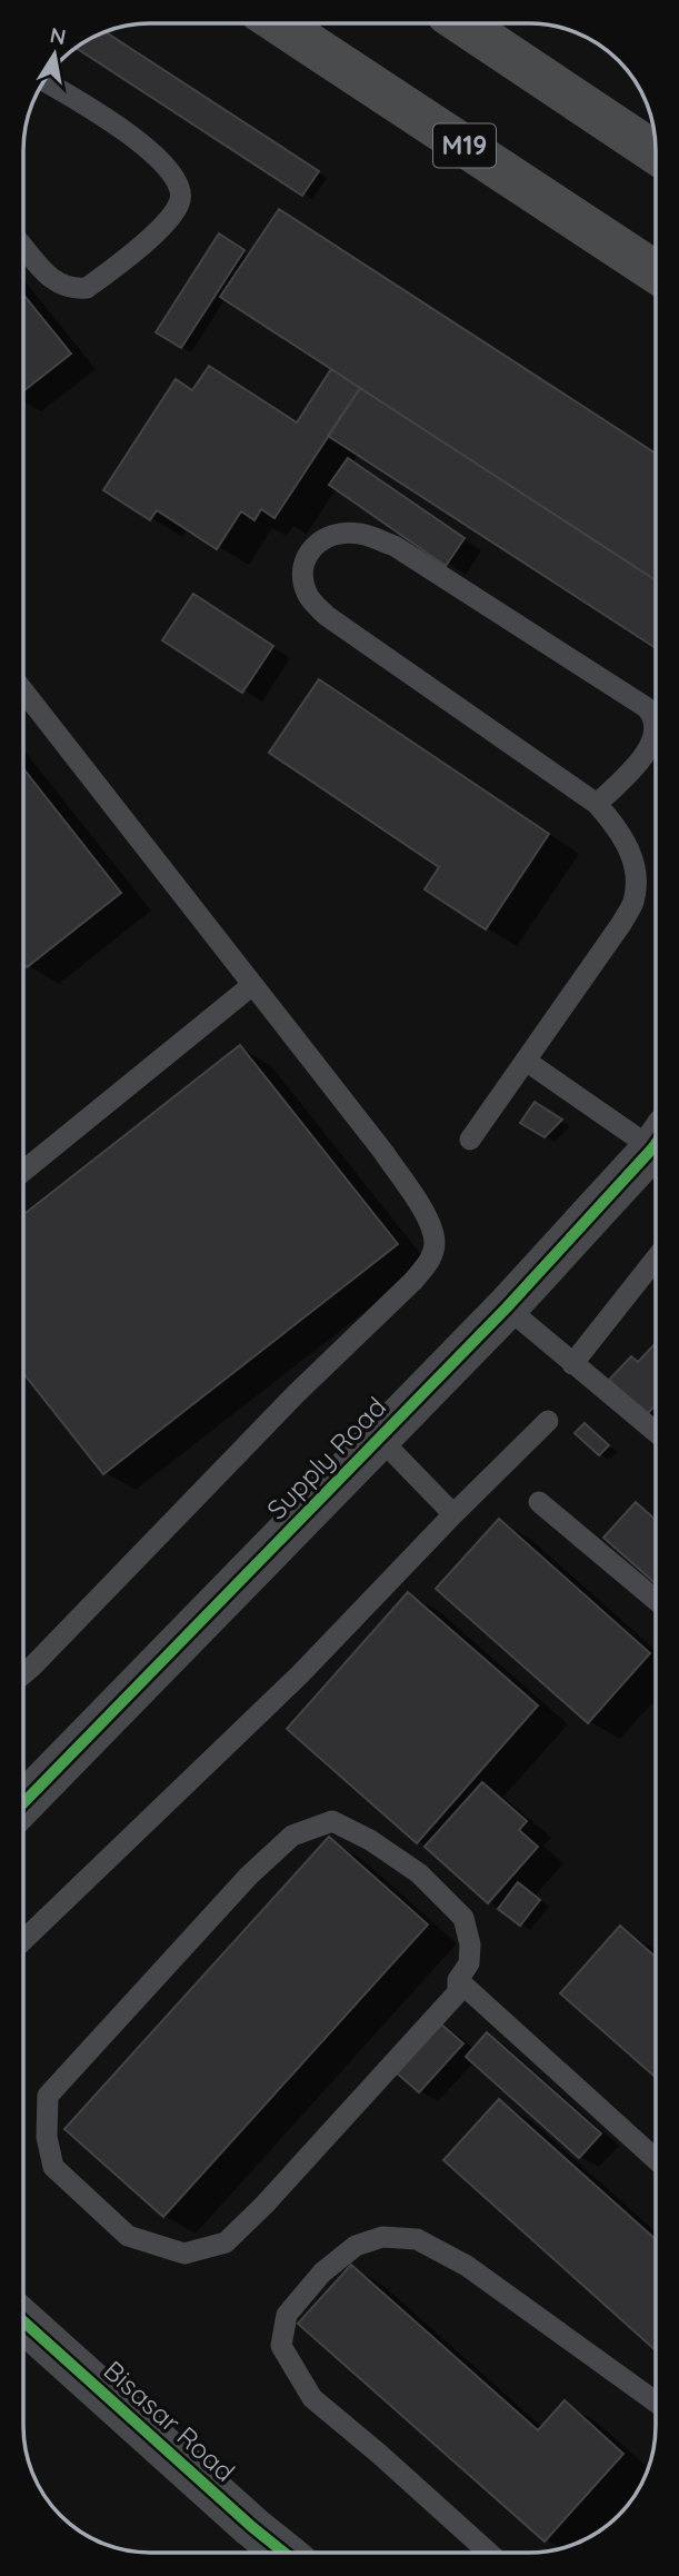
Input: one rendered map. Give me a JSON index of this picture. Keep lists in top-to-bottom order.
{
  "streets": {
    "highway": ["M19"],
    "street": ["Supply Road", "Bisasar Road"]
  },
  "north": "top"
}
